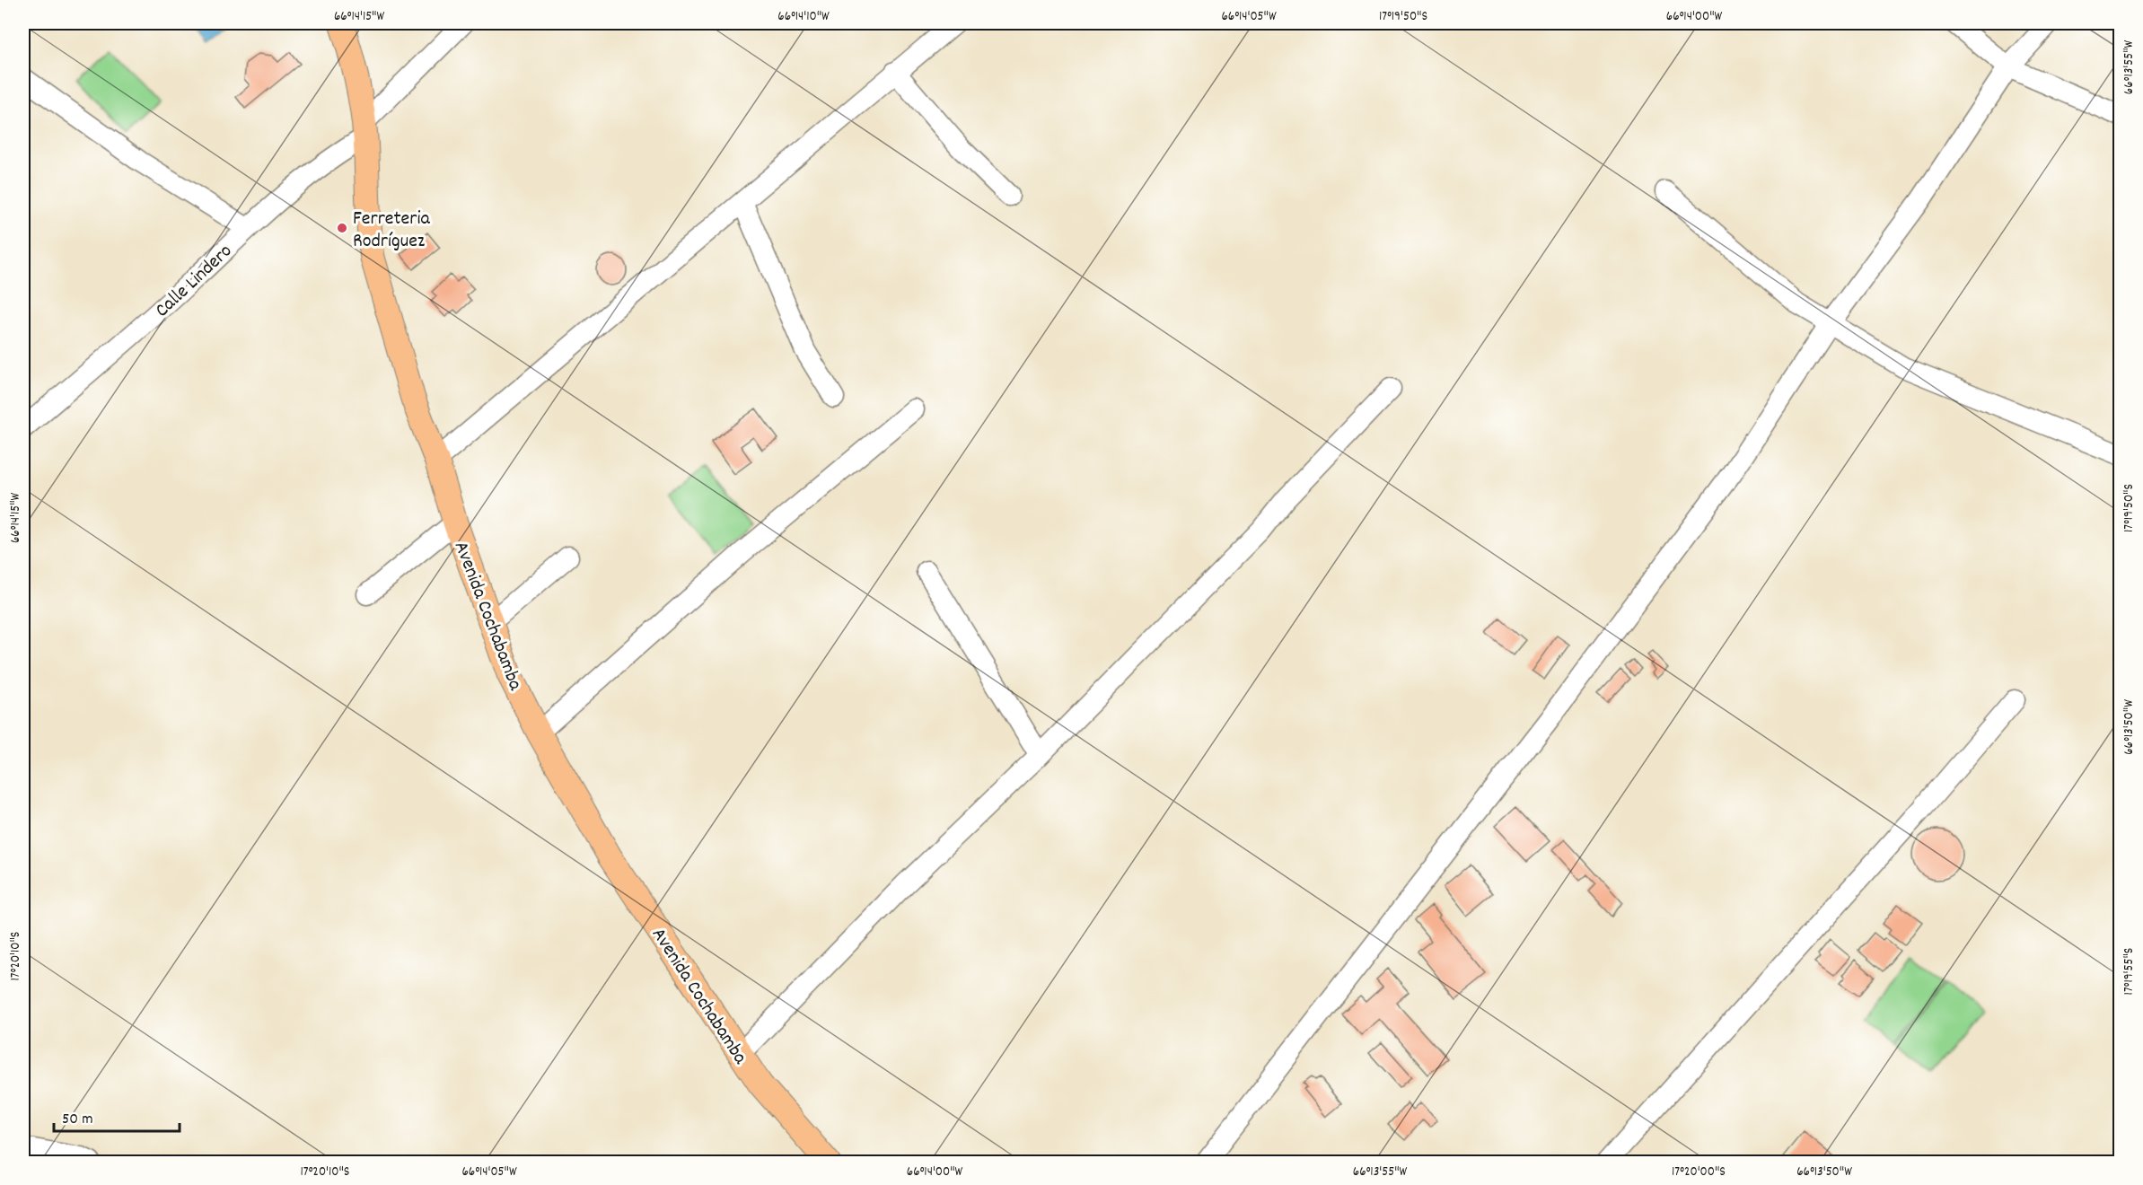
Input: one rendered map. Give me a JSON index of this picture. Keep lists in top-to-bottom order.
{
  "streets": {
    "main road": ["Avenida Cochabamba"],
    "street": ["Calle Lindero"]
  },
  "crossings": [
    ["Calle Lindero", "Avenida Cochabamba"]
  ],
  "places": ["Ferreteria Rodríguez"],
  "scale_bar": "50 m",
  "coordinates": [
    "66°14'15\"W",
    "66°14'10\"W",
    "66°14'05\"W",
    "17°19'50\"S",
    "66°14'00\"W",
    "66°13'55\"W",
    "66°13'50\"W",
    "17°20'10\"S",
    "17°19'55\"S",
    "17°20'00\"S"
  ]
}
